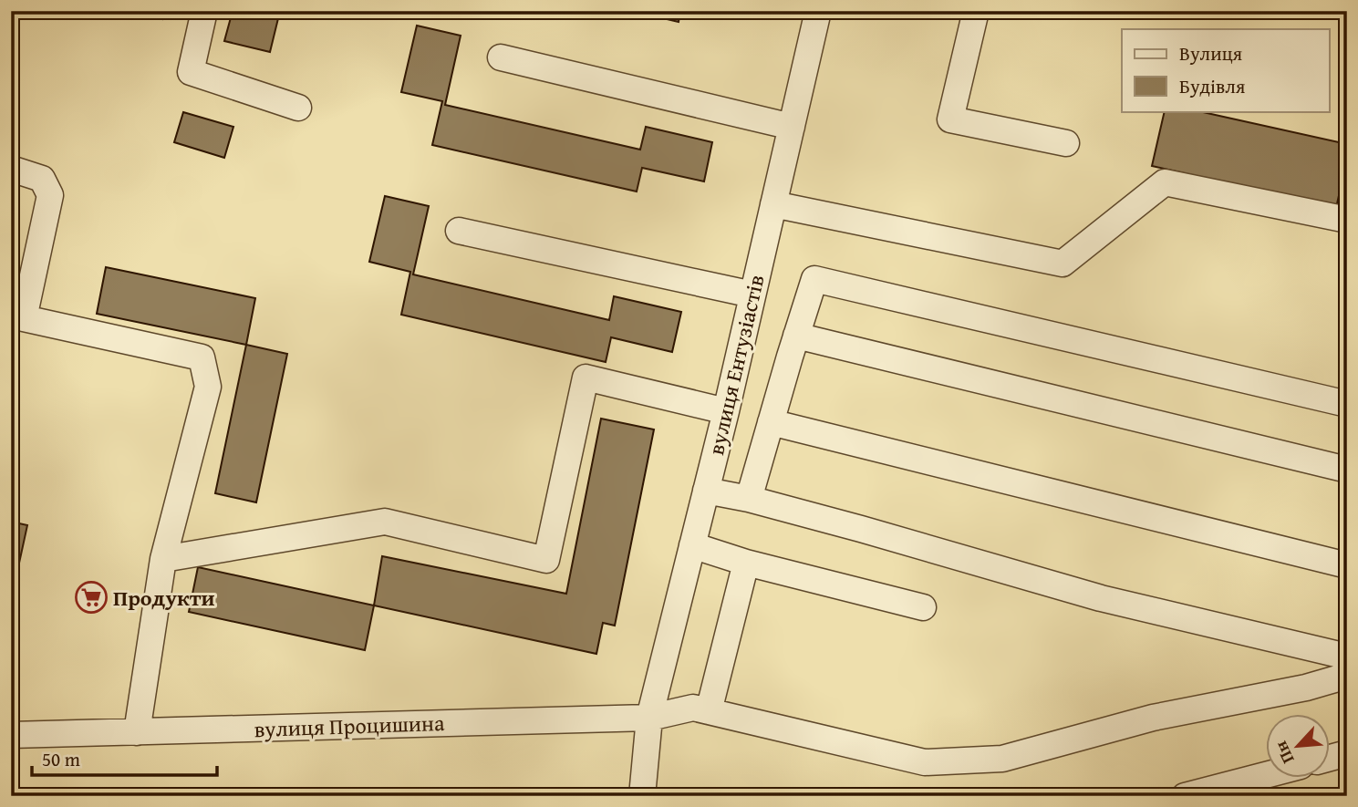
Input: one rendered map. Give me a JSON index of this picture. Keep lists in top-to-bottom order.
{
  "streets": {
    "street": ["вулиця Ентузіастів", "вулиця Процишина"]
  },
  "crossings": [
    ["вулиця Ентузіастів", "вулиця Процишина"]
  ],
  "places": {
    "supermarket": ["Продукти"]
  },
  "legend": ["Вулиця", "Будівля"],
  "scale_bar": "50 m",
  "north": "bottom left"
}
